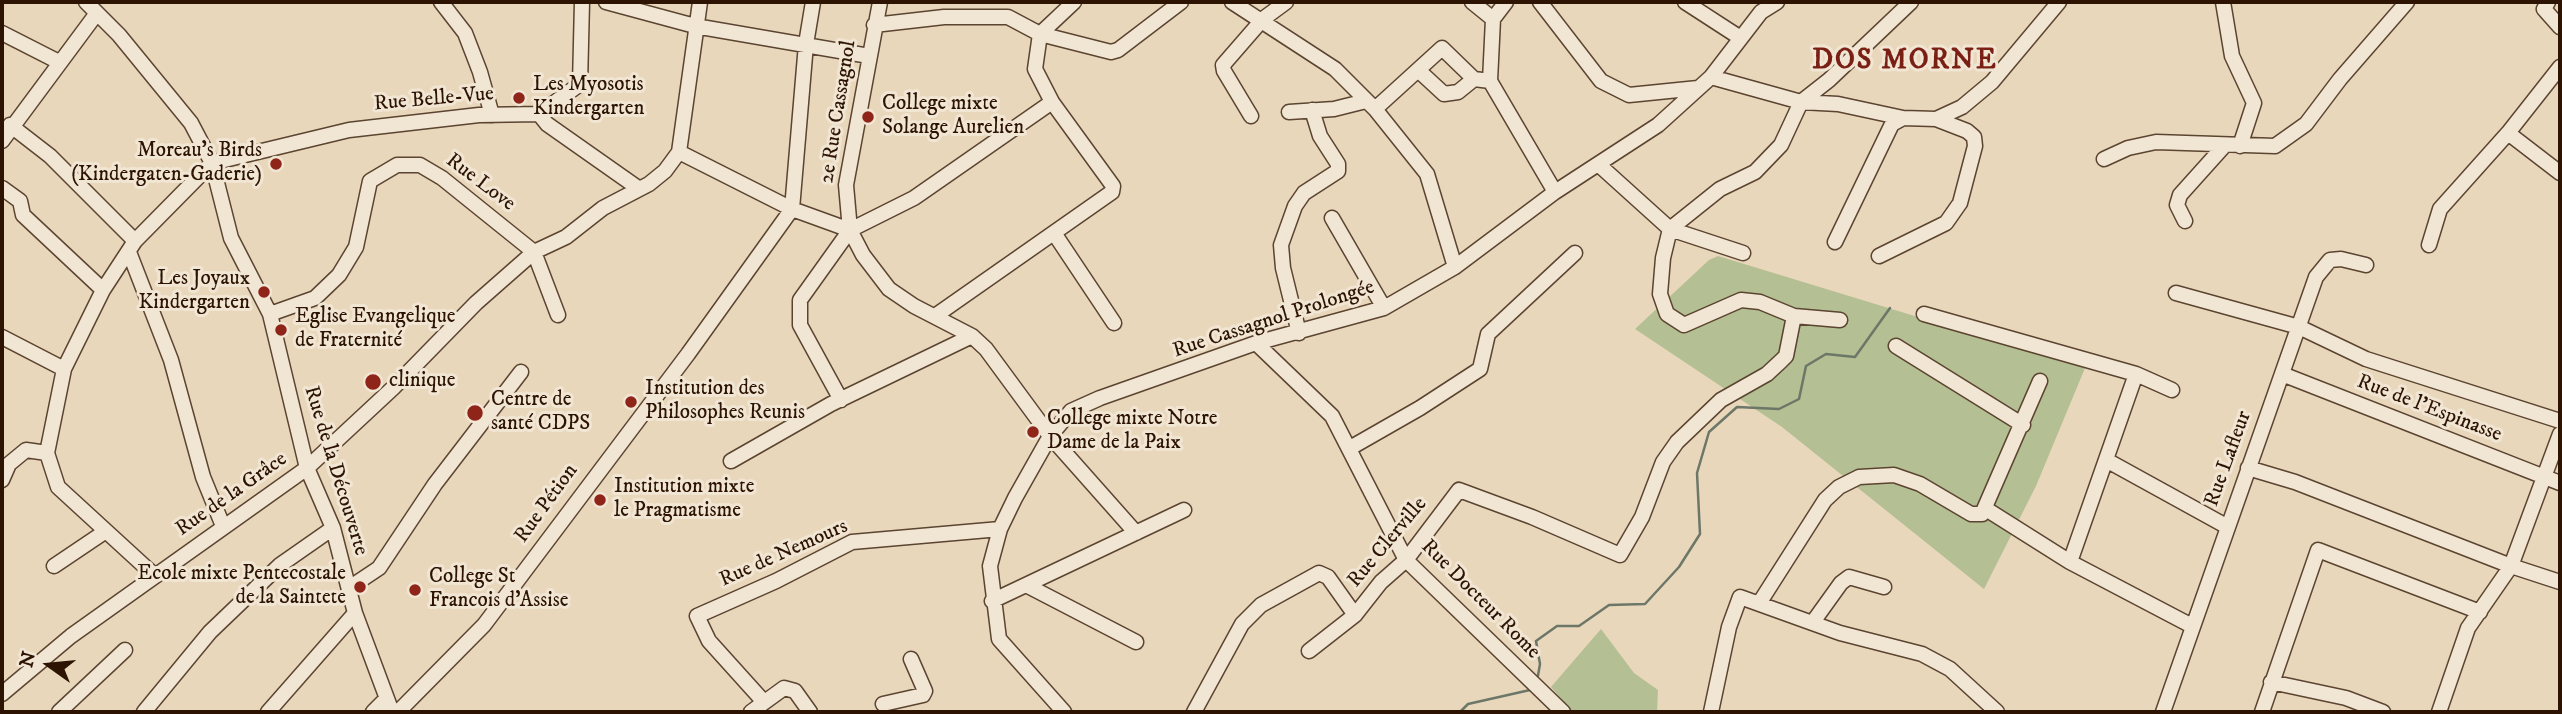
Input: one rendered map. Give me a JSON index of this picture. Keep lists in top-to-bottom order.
{
  "streets": {
    "street": [
      "Rue Belle-Vue",
      "2e Rue Cassagnol",
      "Rue Love",
      "Rue Cassagnol Prolongée",
      "Rue de l'Espinasse",
      "Rue Lafleur",
      "Rue de la Découverte",
      "Rue de la Grâce",
      "Rue Pétion",
      "Rue Clerville",
      "Rue de Nemours",
      "Rue Docteur Rome"
    ]
  },
  "crossings": [
    ["Rue Belle-Vue", "Rue de la Découverte"],
    ["2e Rue Cassagnol", "Rue Cassagnol Prolongée"],
    ["Rue Love", "Rue de la Découverte"],
    ["Rue Love", "Rue de la Grâce"],
    ["Rue Cassagnol Prolongée", "Rue de Nemours"],
    ["Rue Cassagnol Prolongée", "Rue Docteur Rome"],
    ["Rue de l'Espinasse", "Rue Lafleur"],
    ["Rue de la Découverte", "Rue de la Grâce"],
    ["Rue Clerville", "Rue Docteur Rome"]
  ],
  "districts": ["DOS MORNE"],
  "places": [
    "Les Myosotis Kindergarten",
    "College mixte Solange Aurelien",
    "Moreau's Birds (Kindergaten-Gaderie)",
    "Les Joyaux Kindergarten",
    "Eglise Evangelique de Fraternité",
    "clinique",
    "Institution des Philosophes Reunis",
    "Centre de santé CDPS",
    "College mixte Notre Dame de la Paix",
    "Institution mixte le Pragmatisme",
    "Ecole mixte Pentecostale de la Saintete",
    "College St Francois d'Assise"
  ],
  "north": "left"
}
